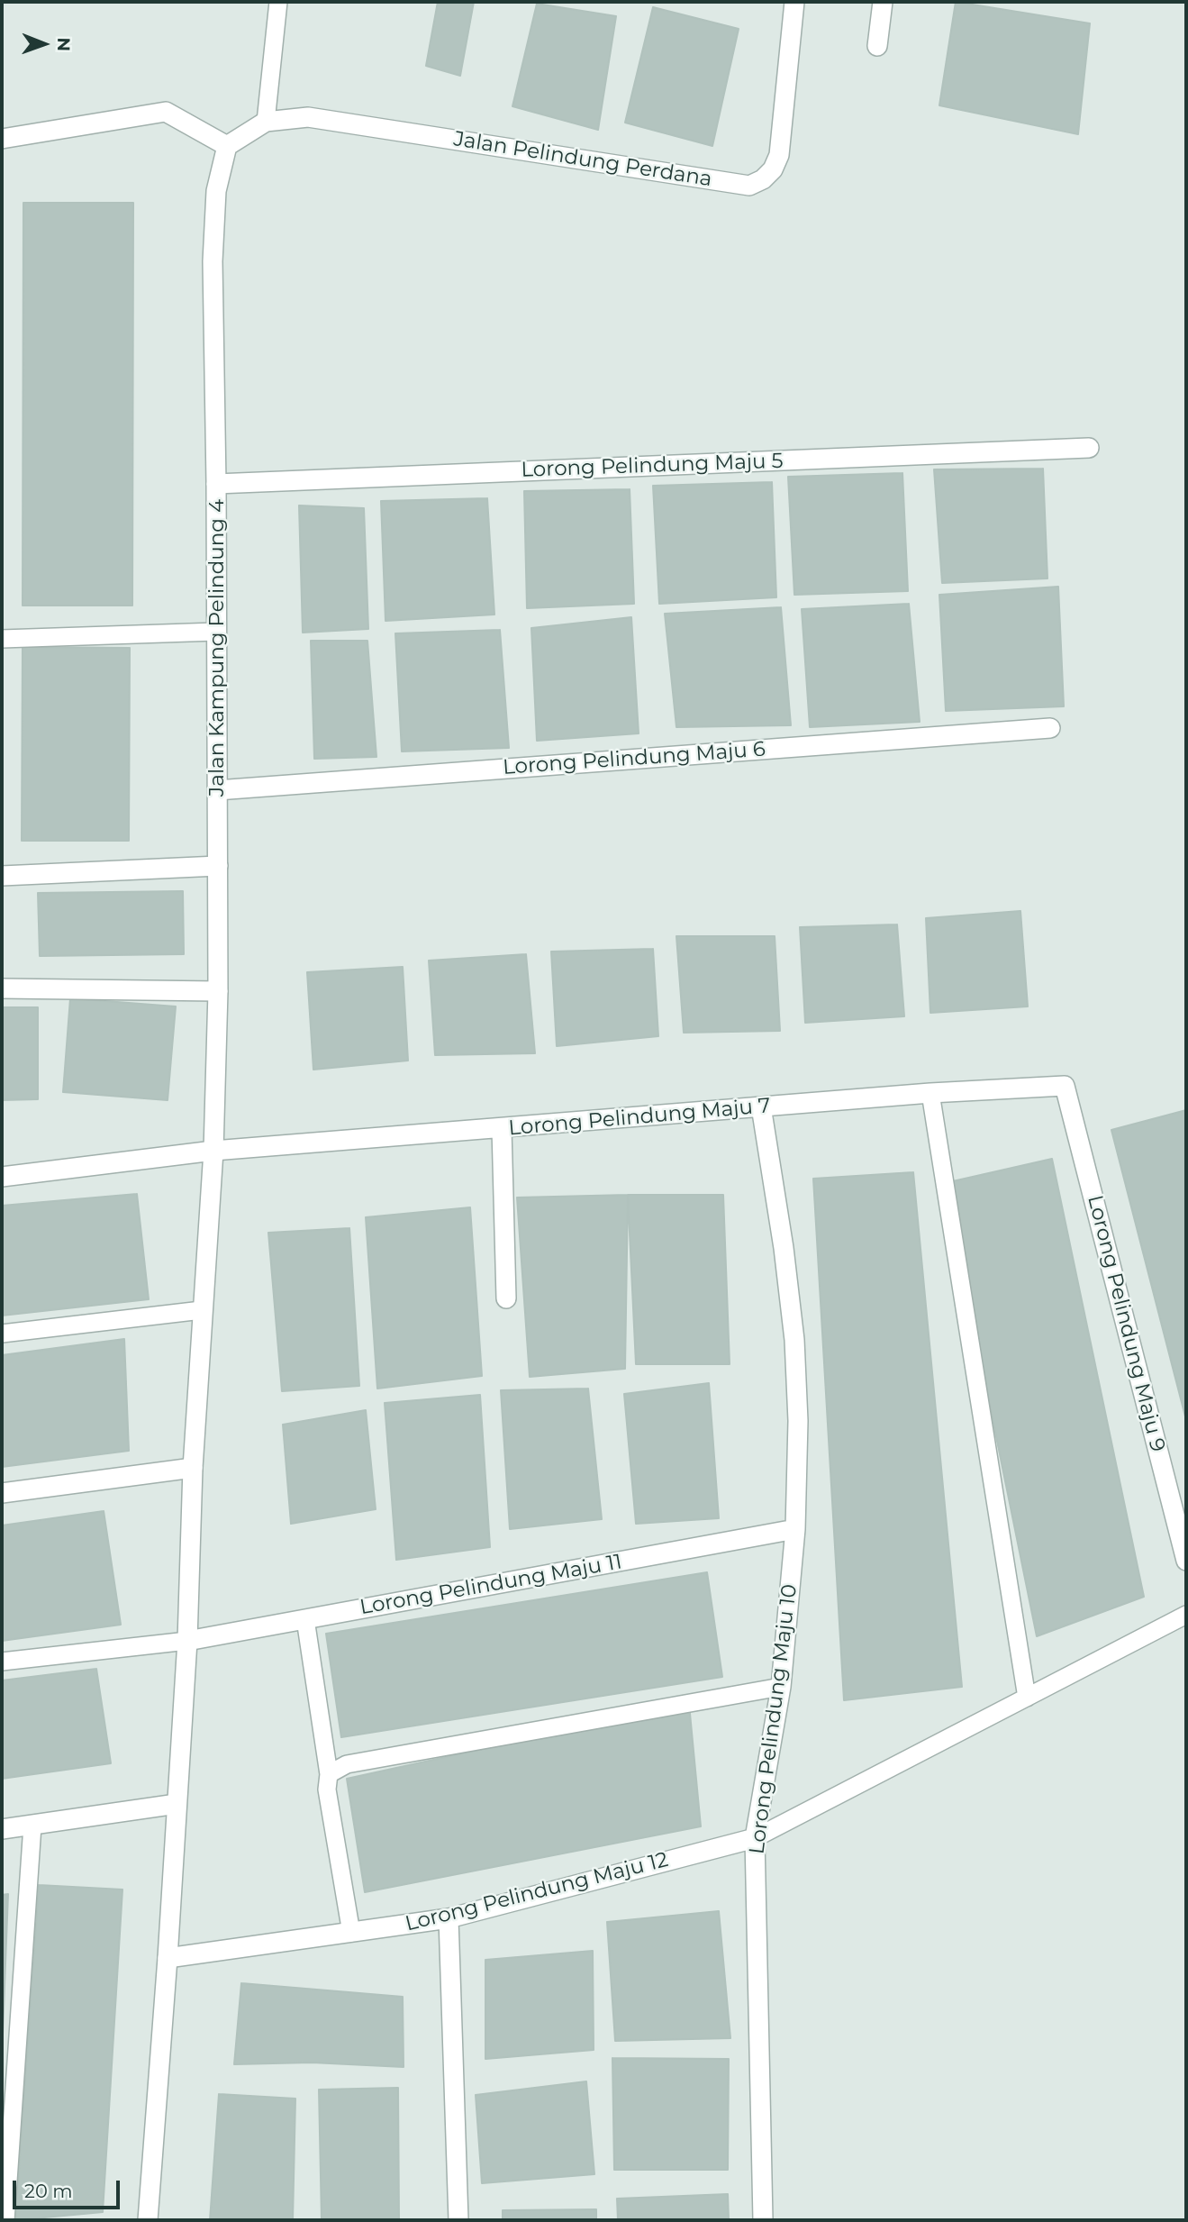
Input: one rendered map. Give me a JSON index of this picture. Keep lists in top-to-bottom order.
{
  "streets": {
    "street": [
      "Jalan Pelindung Perdana",
      "Lorong Pelindung Maju 5",
      "Jalan Kampung Pelindung 4",
      "Lorong Pelindung Maju 6",
      "Lorong Pelindung Maju 7",
      "Lorong Pelindung Maju 9",
      "Lorong Pelindung Maju 11",
      "Lorong Pelindung Maju 10",
      "Lorong Pelindung Maju 12"
    ]
  },
  "crossings": [
    ["Jalan Pelindung Perdana", "Jalan Kampung Pelindung 4"],
    ["Lorong Pelindung Maju 5", "Jalan Kampung Pelindung 4"],
    ["Jalan Kampung Pelindung 4", "Lorong Pelindung Maju 6"],
    ["Jalan Kampung Pelindung 4", "Lorong Pelindung Maju 7"],
    ["Jalan Kampung Pelindung 4", "Lorong Pelindung Maju 11"],
    ["Jalan Kampung Pelindung 4", "Lorong Pelindung Maju 12"],
    ["Lorong Pelindung Maju 7", "Lorong Pelindung Maju 9"],
    ["Lorong Pelindung Maju 7", "Lorong Pelindung Maju 10"],
    ["Lorong Pelindung Maju 11", "Lorong Pelindung Maju 10"],
    ["Lorong Pelindung Maju 10", "Lorong Pelindung Maju 12"]
  ],
  "scale_bar": "20 m",
  "north": "right"
}
